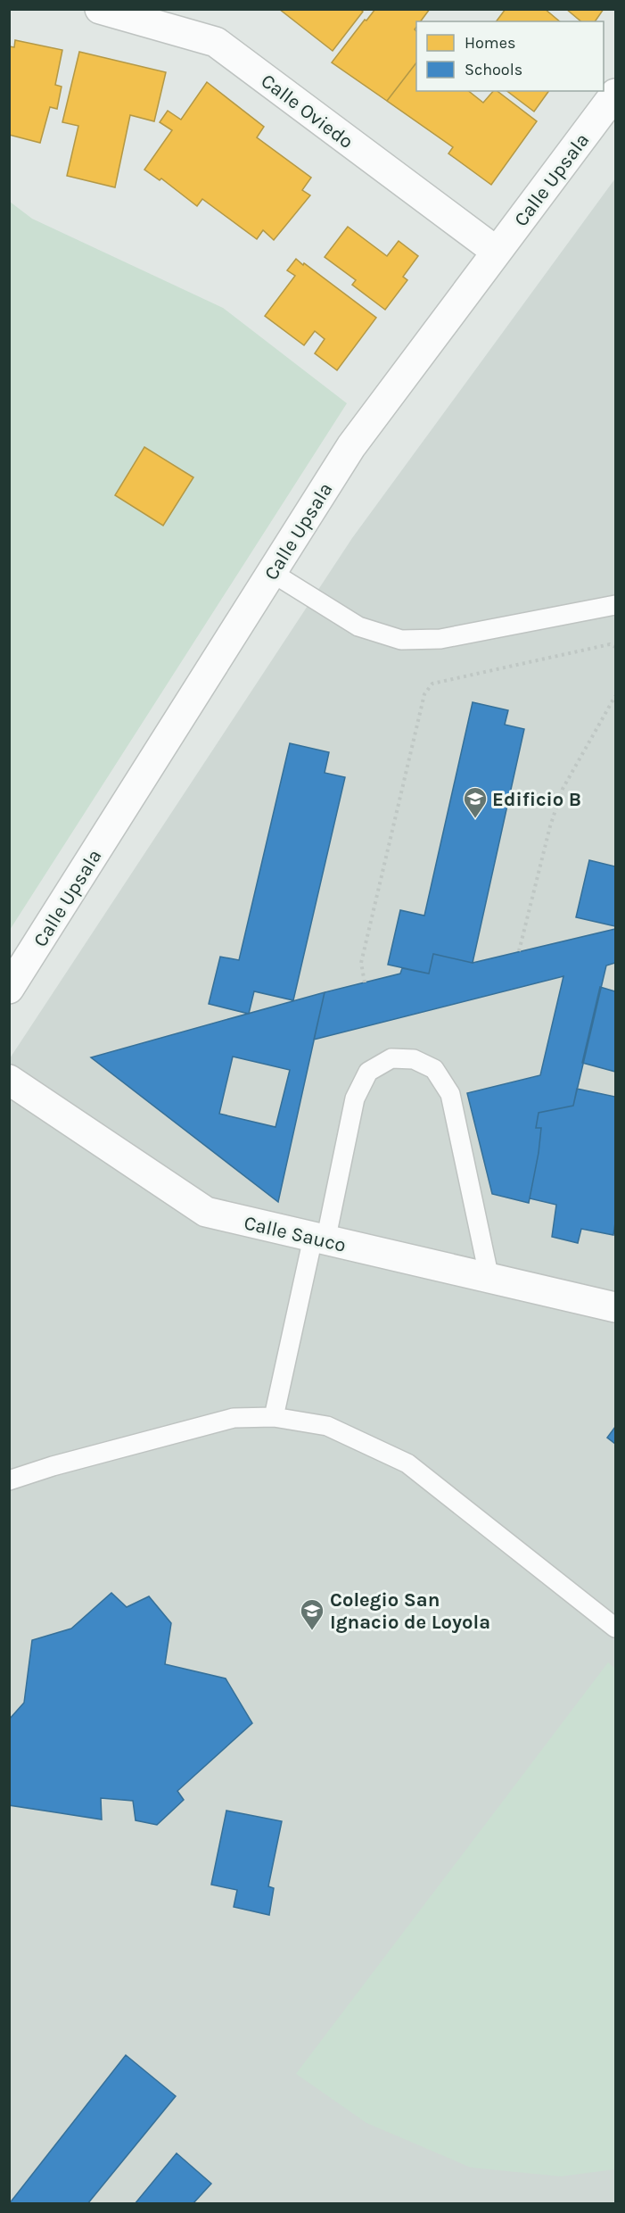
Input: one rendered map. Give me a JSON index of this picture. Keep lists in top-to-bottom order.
{
  "streets": {
    "street": ["Calle Oviedo", "Calle Upsala", "Calle Sauco"]
  },
  "crossings": [
    ["Calle Oviedo", "Calle Upsala"]
  ],
  "places": {
    "school or university": ["Edificio B", "Colegio San Ignacio de Loyola"]
  },
  "legend": ["Homes", "Schools"]
}
